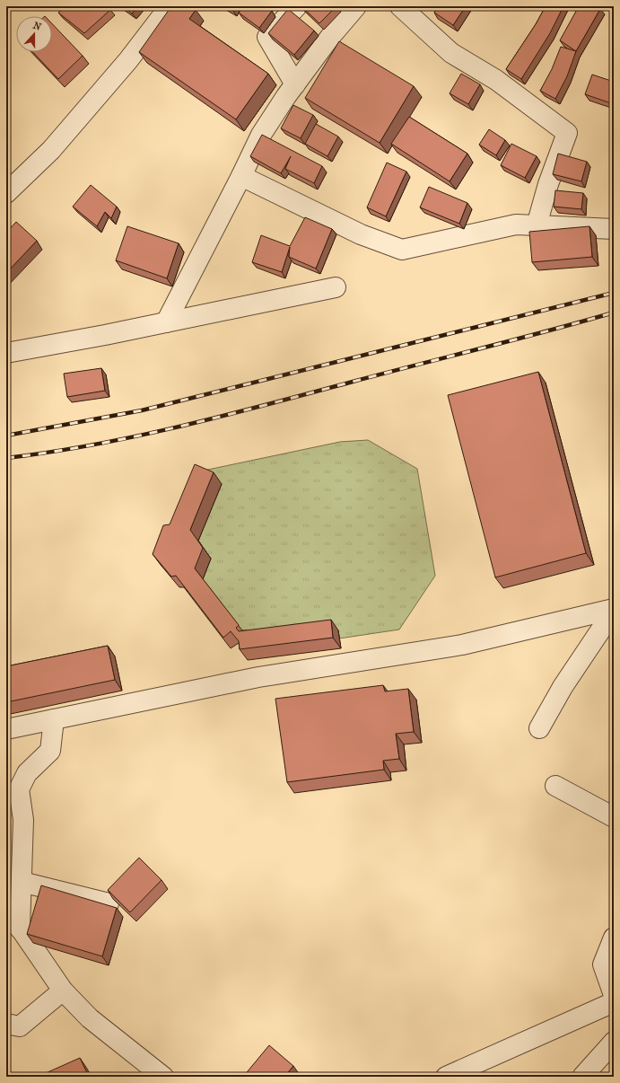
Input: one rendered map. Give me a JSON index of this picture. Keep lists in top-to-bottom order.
{
  "north": "top"
}
